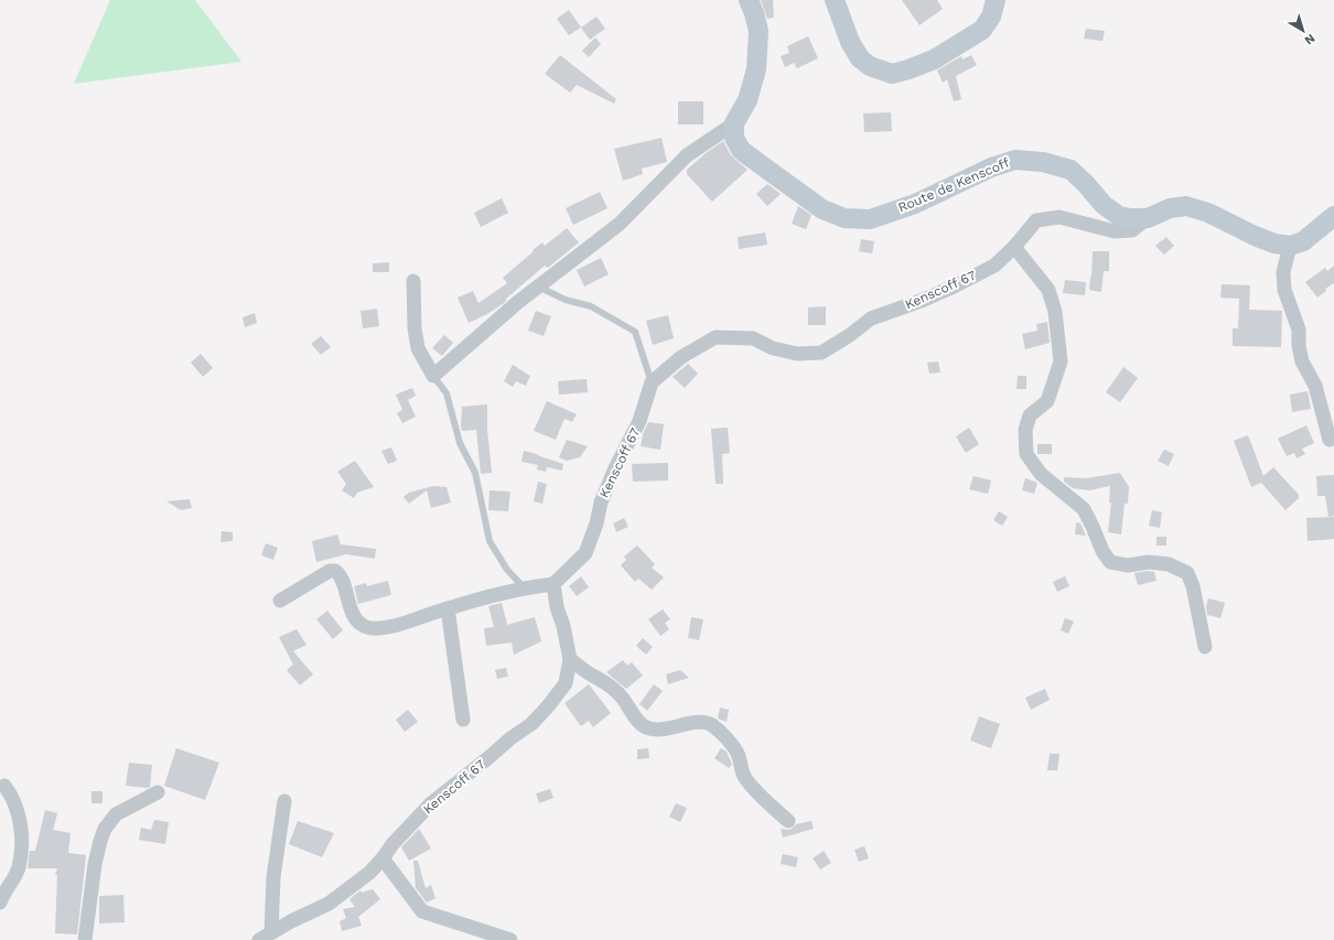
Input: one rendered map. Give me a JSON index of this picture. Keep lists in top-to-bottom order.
{
  "streets": {
    "main road": ["Route de Kenscoff"],
    "street": ["Kenscoff 67"]
  },
  "crossings": [
    ["Route de Kenscoff", "Kenscoff 67"]
  ],
  "north": "bottom right"
}
